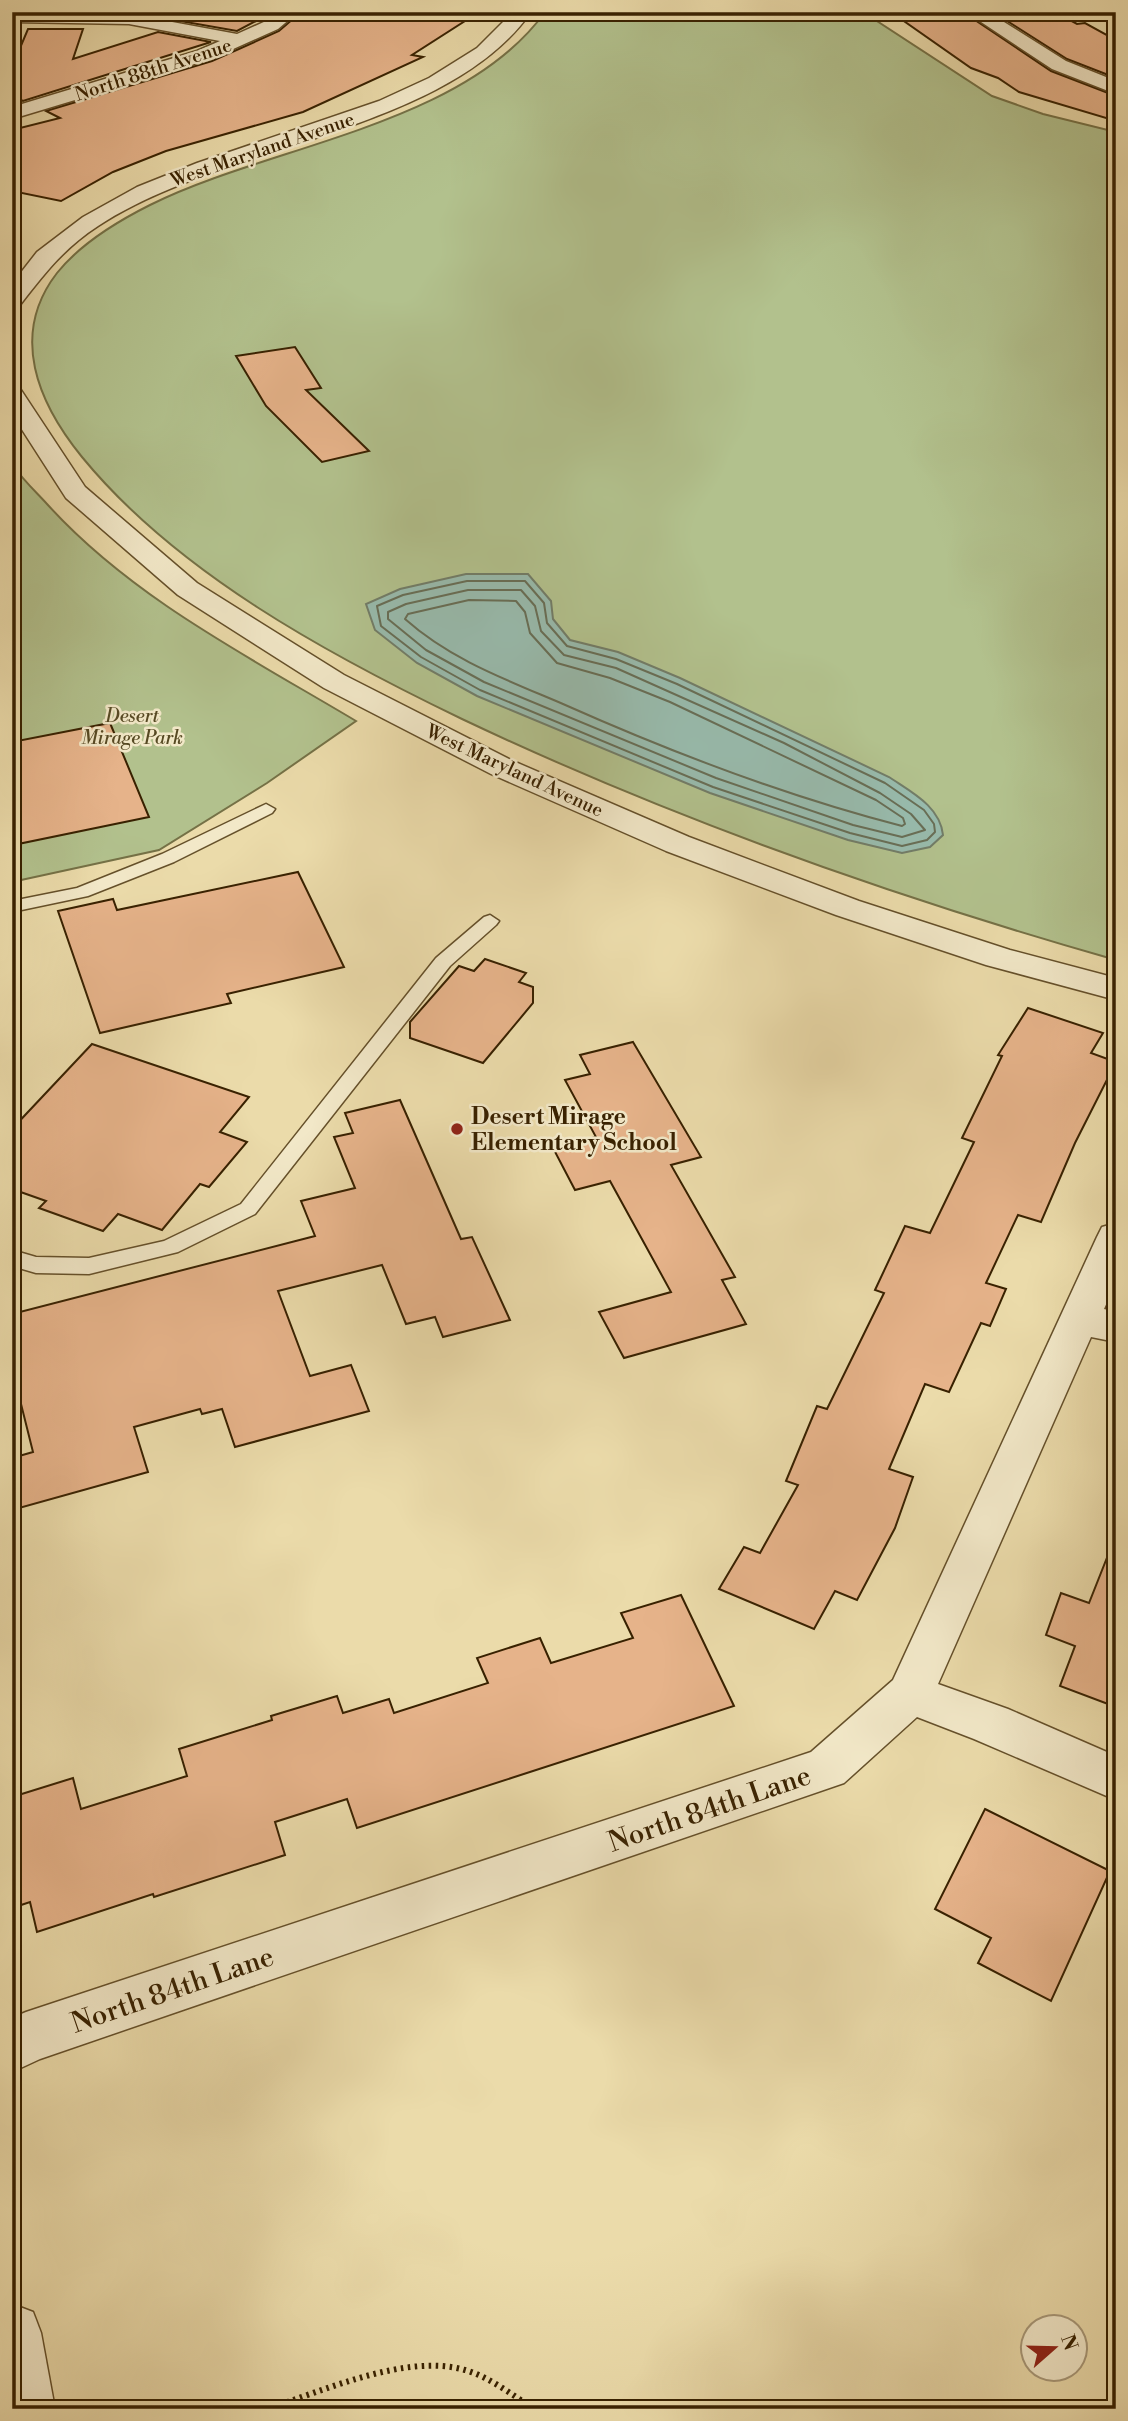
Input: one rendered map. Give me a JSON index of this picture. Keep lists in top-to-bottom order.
{
  "streets": {
    "street": ["North 88th Avenue", "West Maryland Avenue", "North 84th Lane"]
  },
  "parks": ["Desert Mirage Park"],
  "places": ["Desert Mirage Elementary School"],
  "north": "right"
}
